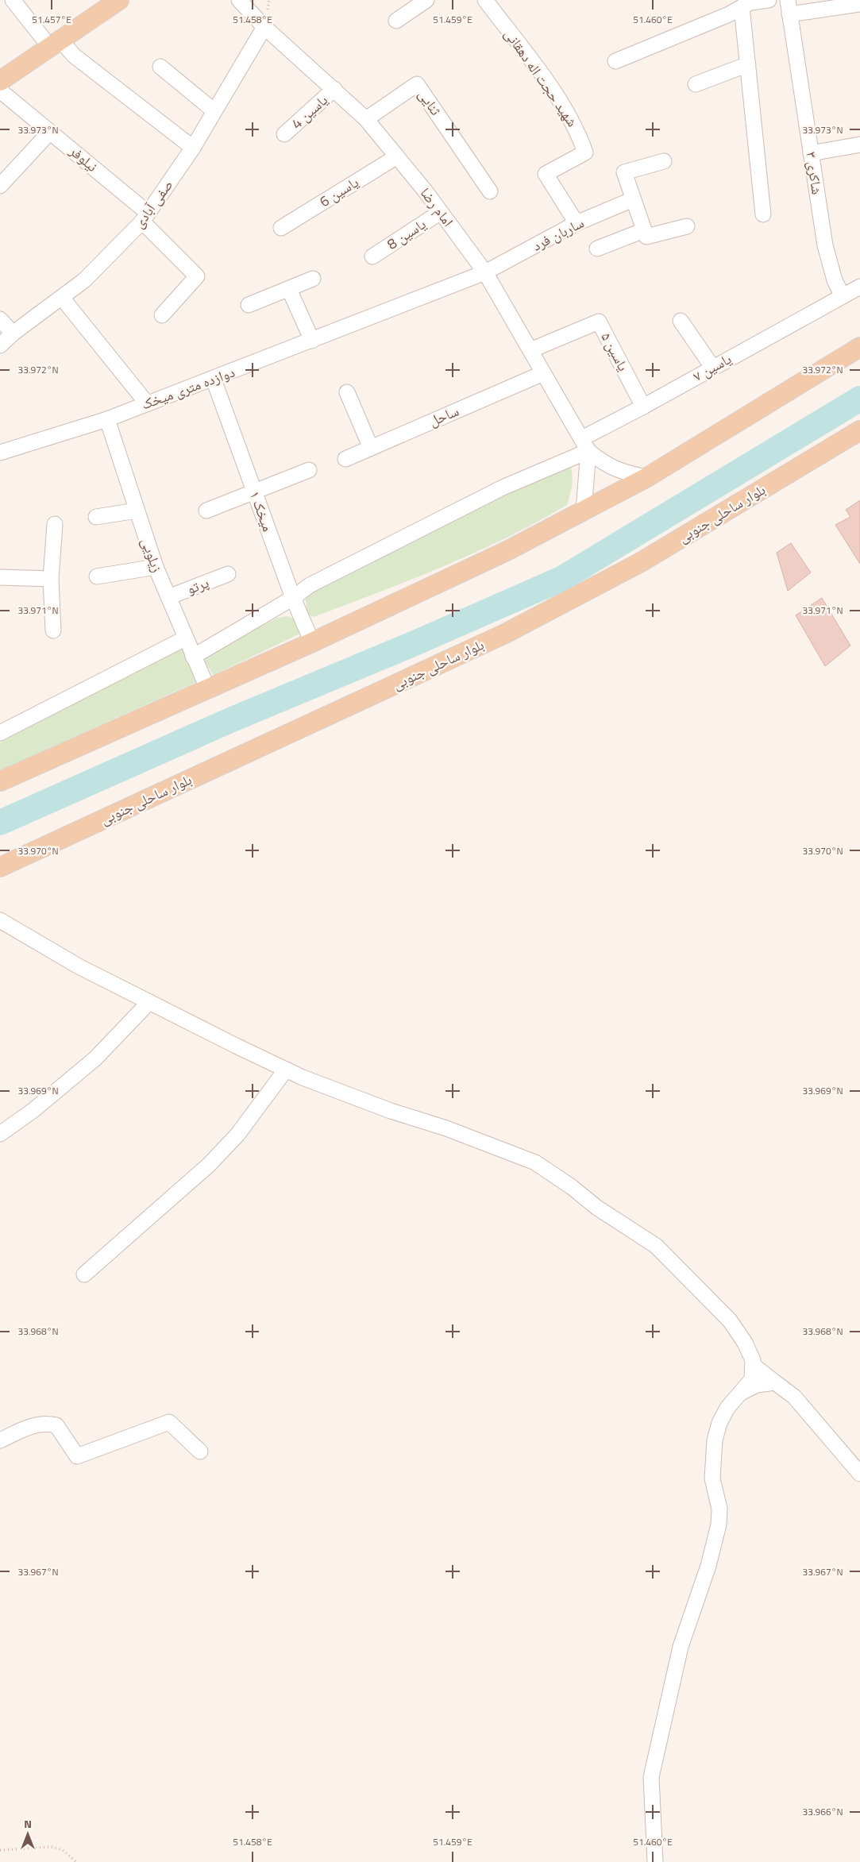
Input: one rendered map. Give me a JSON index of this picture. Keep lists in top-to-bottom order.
{
  "streets": {
    "main road": ["بلوار ساحلی جنوبی"],
    "street": [
      "شهید حجت اله دهقانی",
      "ثنایی",
      "یاسین 4",
      "نیلوفر",
      "شاکری ۳",
      "یاسین 6",
      "صفی آبادی",
      "امام رضا",
      "یاسین 8",
      "ساربان فرد",
      "یاسین ۵",
      "یاسین ۷",
      "دوازده متری میخک",
      "ساحل",
      "میخک ۱",
      "زیلویی",
      "پرتو"
    ]
  },
  "crossings": [
    ["شهید حجت اله دهقانی", "ساربان فرد"],
    ["ثنایی", "امام رضا"],
    ["یاسین 4", "امام رضا"],
    ["نیلوفر", "صفی آبادی"],
    ["شاکری ۳", "یاسین ۷"],
    ["یاسین 6", "امام رضا"],
    ["صفی آبادی", "امام رضا"],
    ["امام رضا", "یاسین 8"],
    ["امام رضا", "ساربان فرد"],
    ["امام رضا", "یاسین ۵"],
    ["امام رضا", "یاسین ۷"],
    ["امام رضا", "دوازده متری میخک"],
    ["امام رضا", "ساحل"],
    ["ساربان فرد", "دوازده متری میخک"],
    ["یاسین ۵", "یاسین ۷"],
    ["یاسین ۷", "میخک ۱"],
    ["یاسین ۷", "زیلویی"],
    ["دوازده متری میخک", "میخک ۱"],
    ["دوازده متری میخک", "زیلویی"],
    ["زیلویی", "پرتو"]
  ],
  "north": "top",
  "coordinates": [
    "51.457°E",
    "51.458°E",
    "51.459°E",
    "51.460°E",
    "33.973°N",
    "33.972°N",
    "33.971°N",
    "33.970°N",
    "33.969°N",
    "33.968°N",
    "33.967°N",
    "33.966°N"
  ]
}
